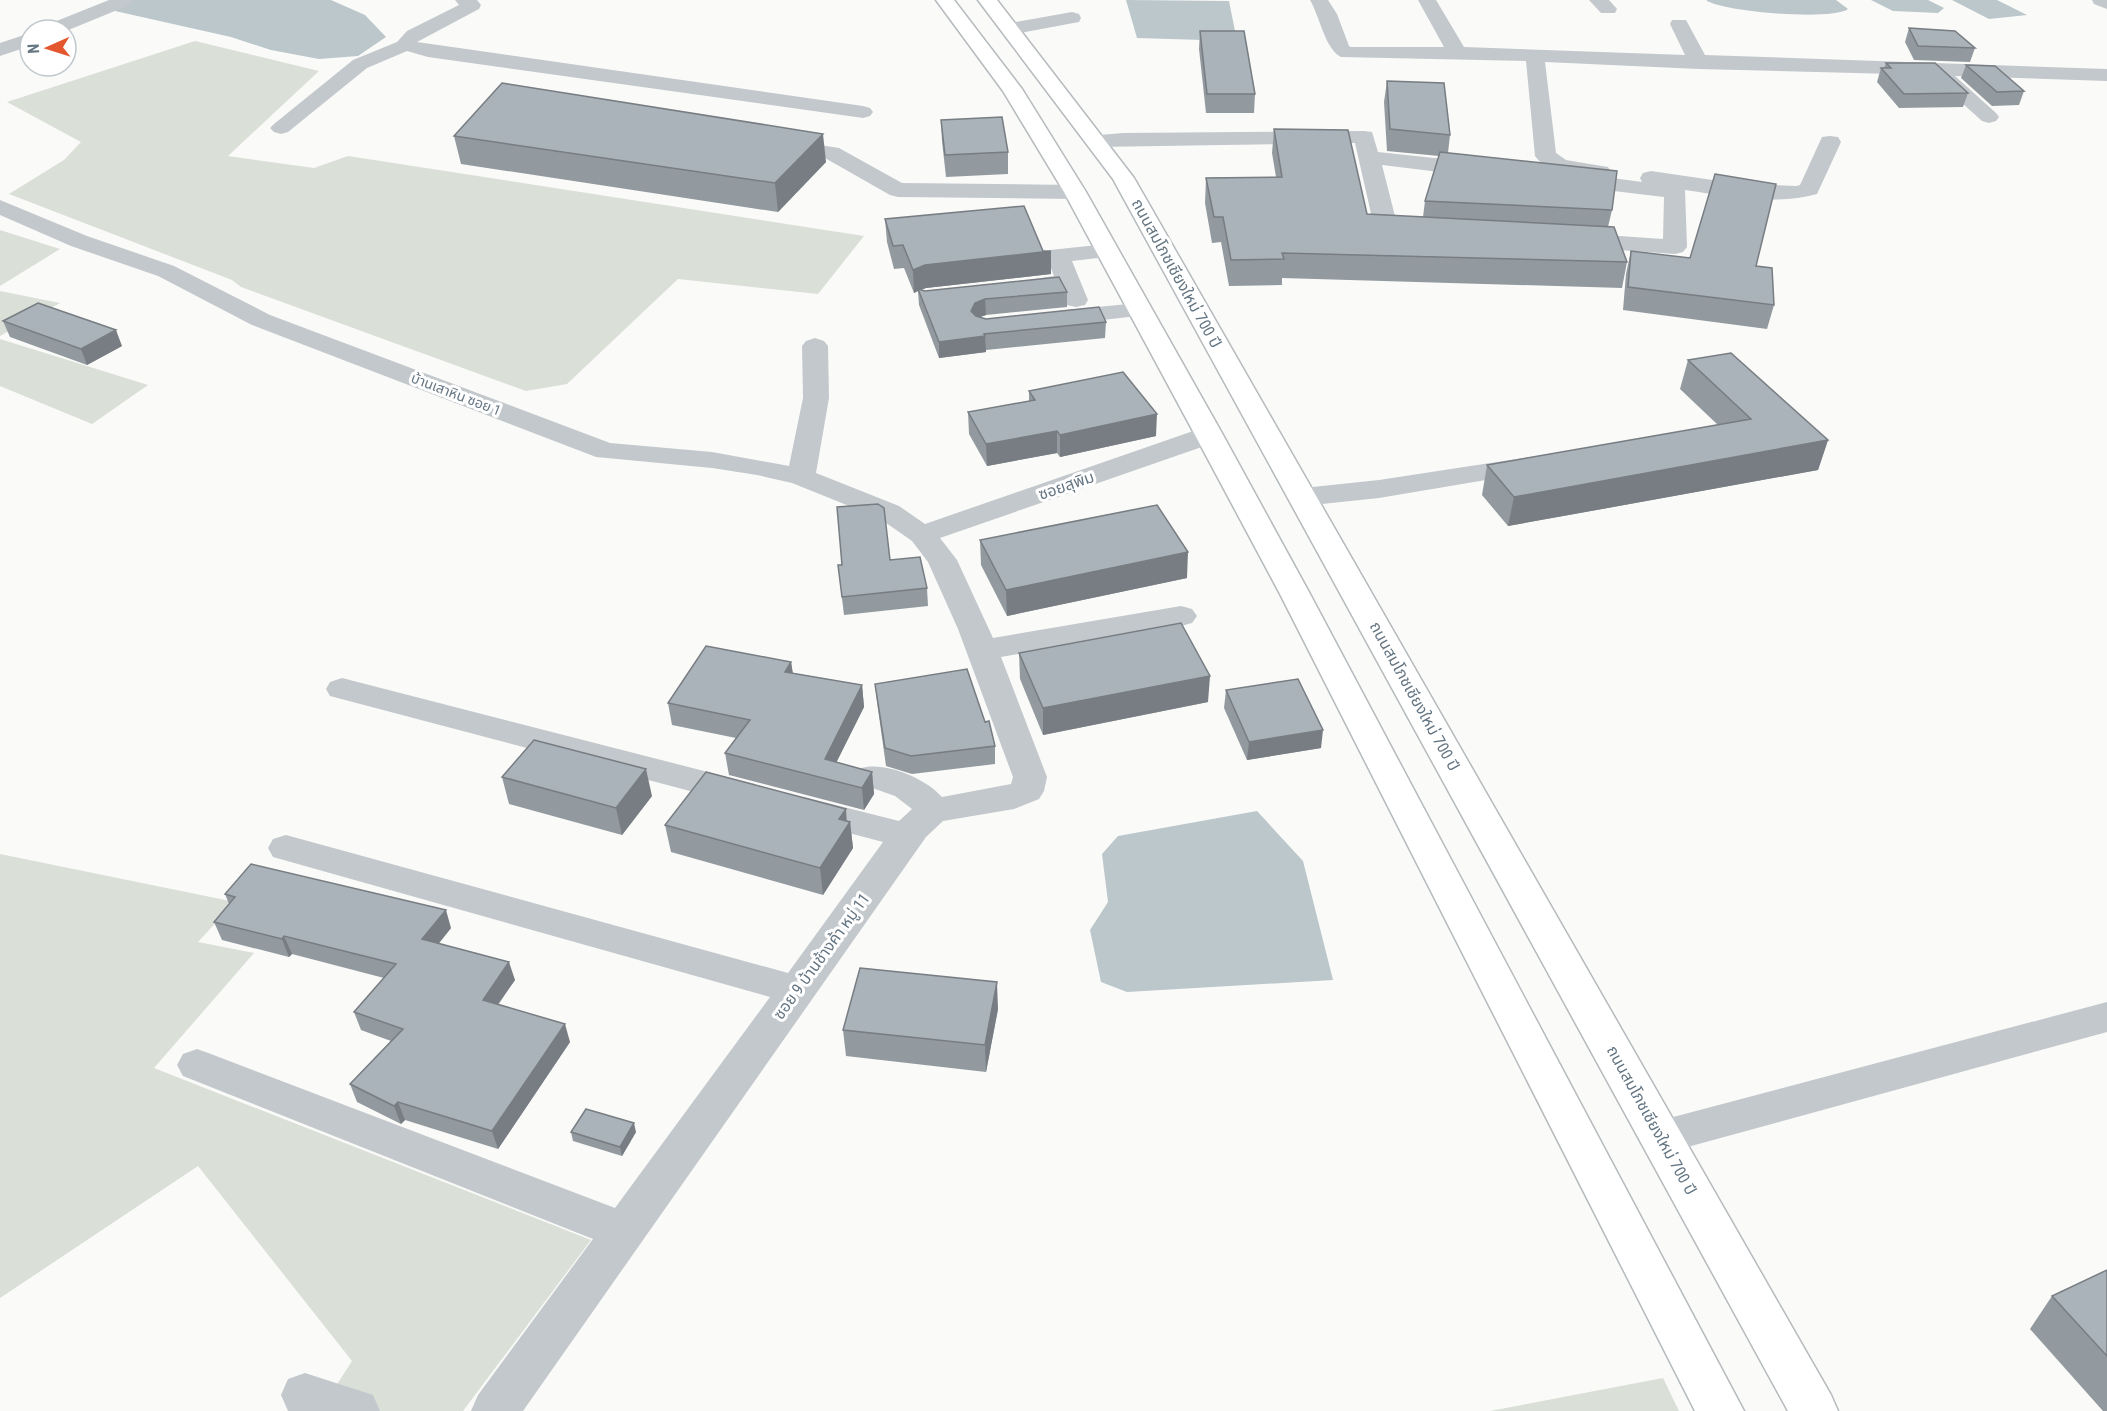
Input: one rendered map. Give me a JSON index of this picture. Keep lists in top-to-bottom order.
{
  "streets": {
    "main road": ["ถนนสมโภชเชียงใหม่ 700 ปี"],
    "street": ["บ้านเสาหิน ซอย 1", "ซอยสุพิม", "ซอย 9 บ้านช้างค้า หมู่ 11"]
  },
  "crossings": [
    ["บ้านเสาหิน ซอย 1", "ซอยสุพิม"]
  ],
  "north": "left"
}
